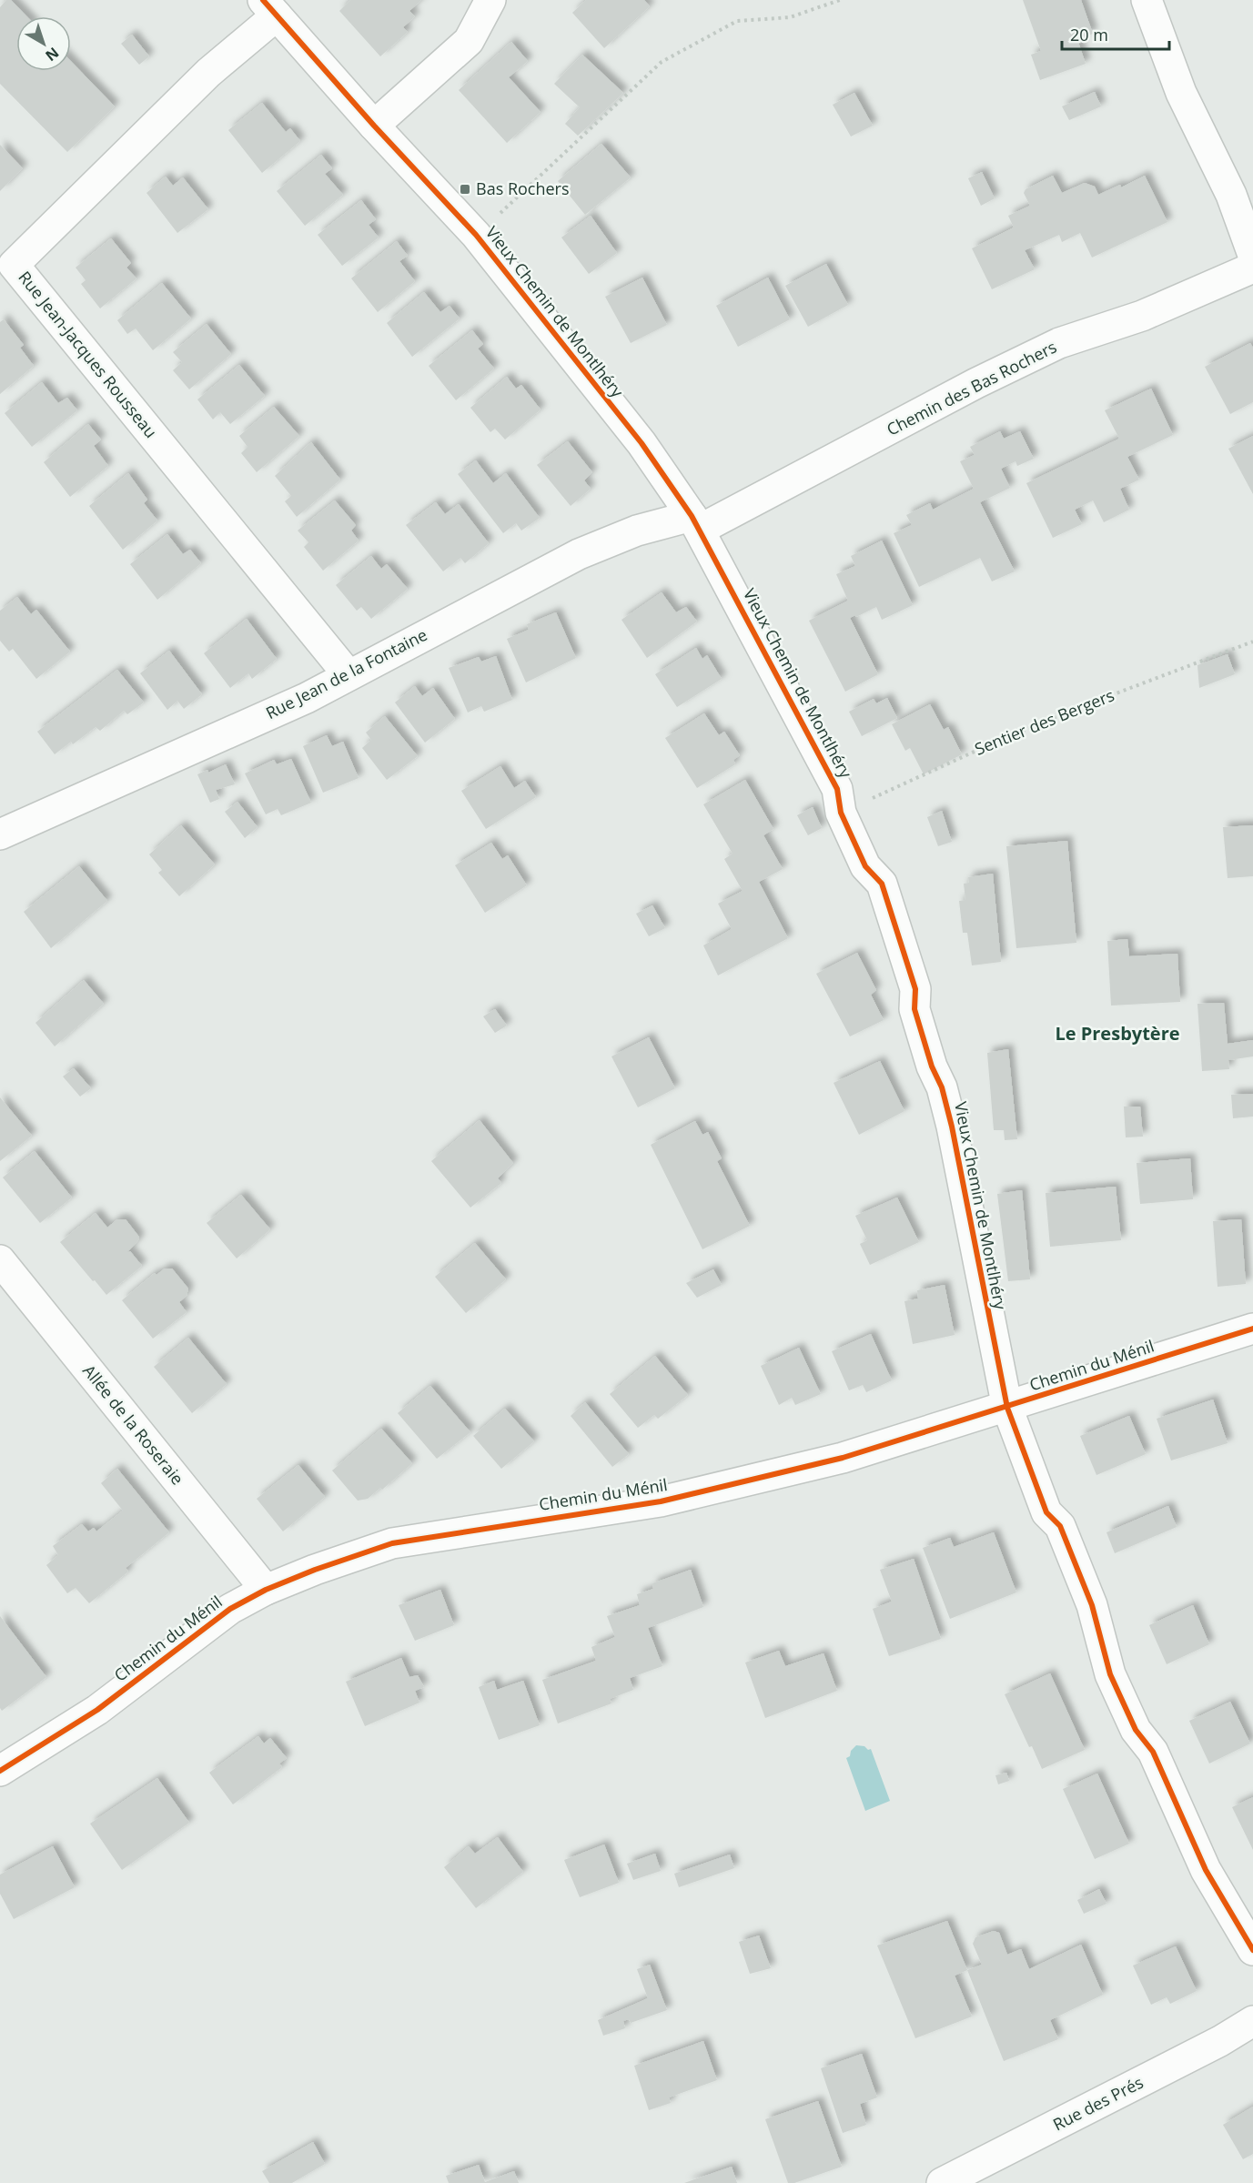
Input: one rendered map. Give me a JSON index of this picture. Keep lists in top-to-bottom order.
{
  "streets": {
    "street": [
      "Vieux Chemin de Montlhéry",
      "Rue Jean-Jacques Rousseau",
      "Chemin des Bas Rochers",
      "Rue Jean de la Fontaine",
      "Chemin du Ménil",
      "Allée de la Roseraie",
      "Rue des Prés"
    ],
    "path": ["Sentier des Bergers"]
  },
  "crossings": [
    ["Vieux Chemin de Montlhéry", "Rue Jean-Jacques Rousseau"],
    ["Vieux Chemin de Montlhéry", "Chemin des Bas Rochers"],
    ["Vieux Chemin de Montlhéry", "Rue Jean de la Fontaine"],
    ["Vieux Chemin de Montlhéry", "Sentier des Bergers"],
    ["Vieux Chemin de Montlhéry", "Chemin du Ménil"],
    ["Rue Jean-Jacques Rousseau", "Rue Jean de la Fontaine"],
    ["Chemin des Bas Rochers", "Rue Jean de la Fontaine"],
    ["Chemin du Ménil", "Allée de la Roseraie"]
  ],
  "districts": ["Le Presbytère"],
  "places": {
    "transit": ["Bas Rochers"]
  },
  "scale_bar": "20 m",
  "north": "bottom right"
}
